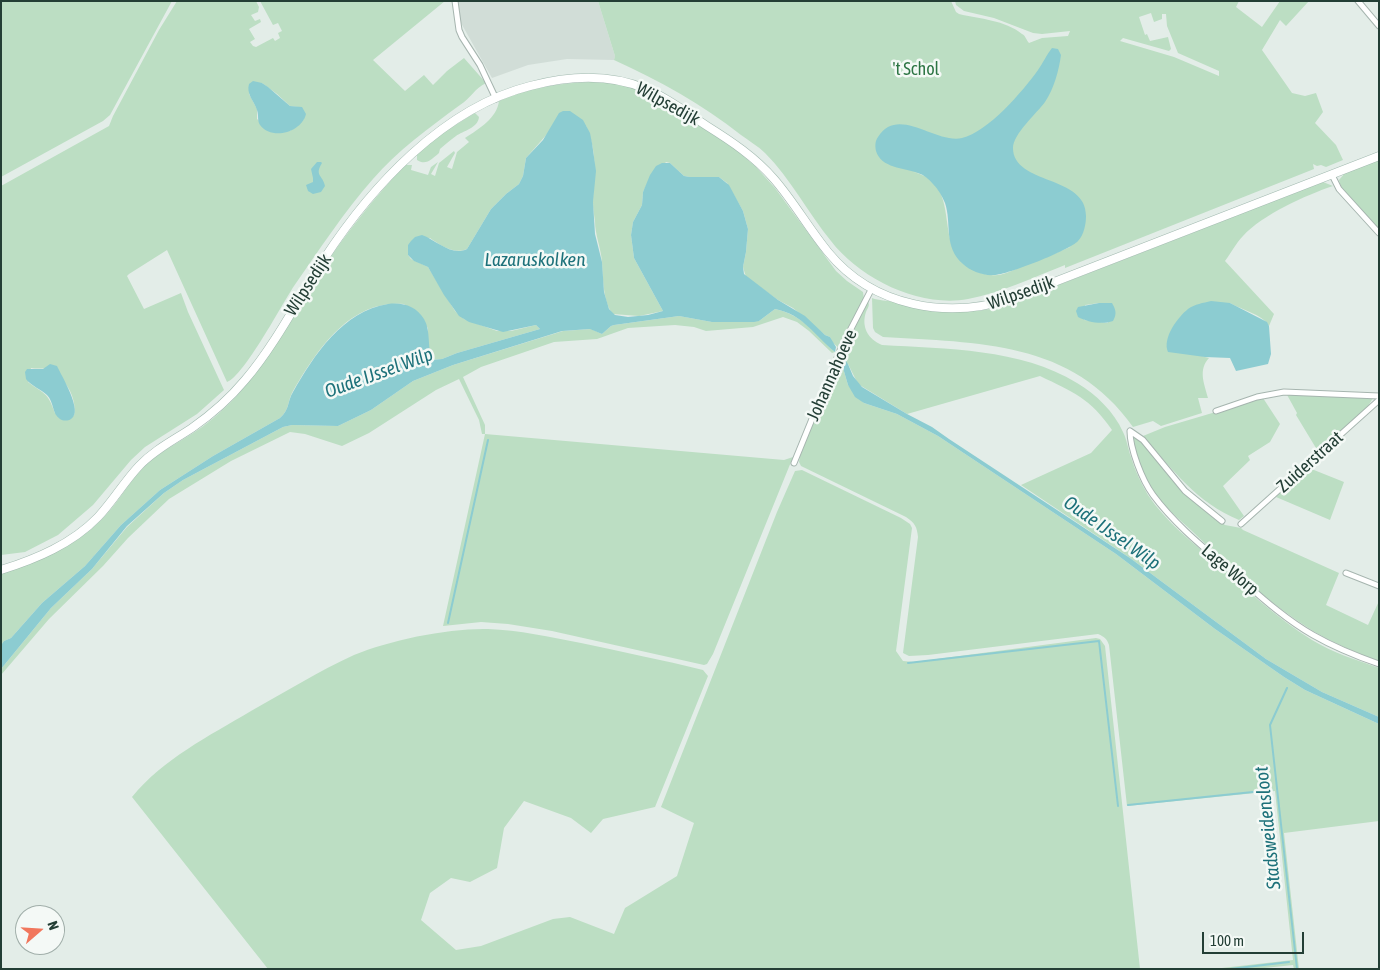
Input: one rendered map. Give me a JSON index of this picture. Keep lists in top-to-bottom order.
{
  "streets": {
    "main road": ["Wilpsedijk"],
    "street": ["Johannahoeve", "Zuiderstraat", "Lage Worp"]
  },
  "crossings": [
    ["Wilpsedijk", "Johannahoeve"]
  ],
  "water": ["Lazaruskolken", "Oude IJssel Wilp", "Stadsweidensloot"],
  "parks": ["'t Schol"],
  "scale_bar": "100 m",
  "north": "right"
}
